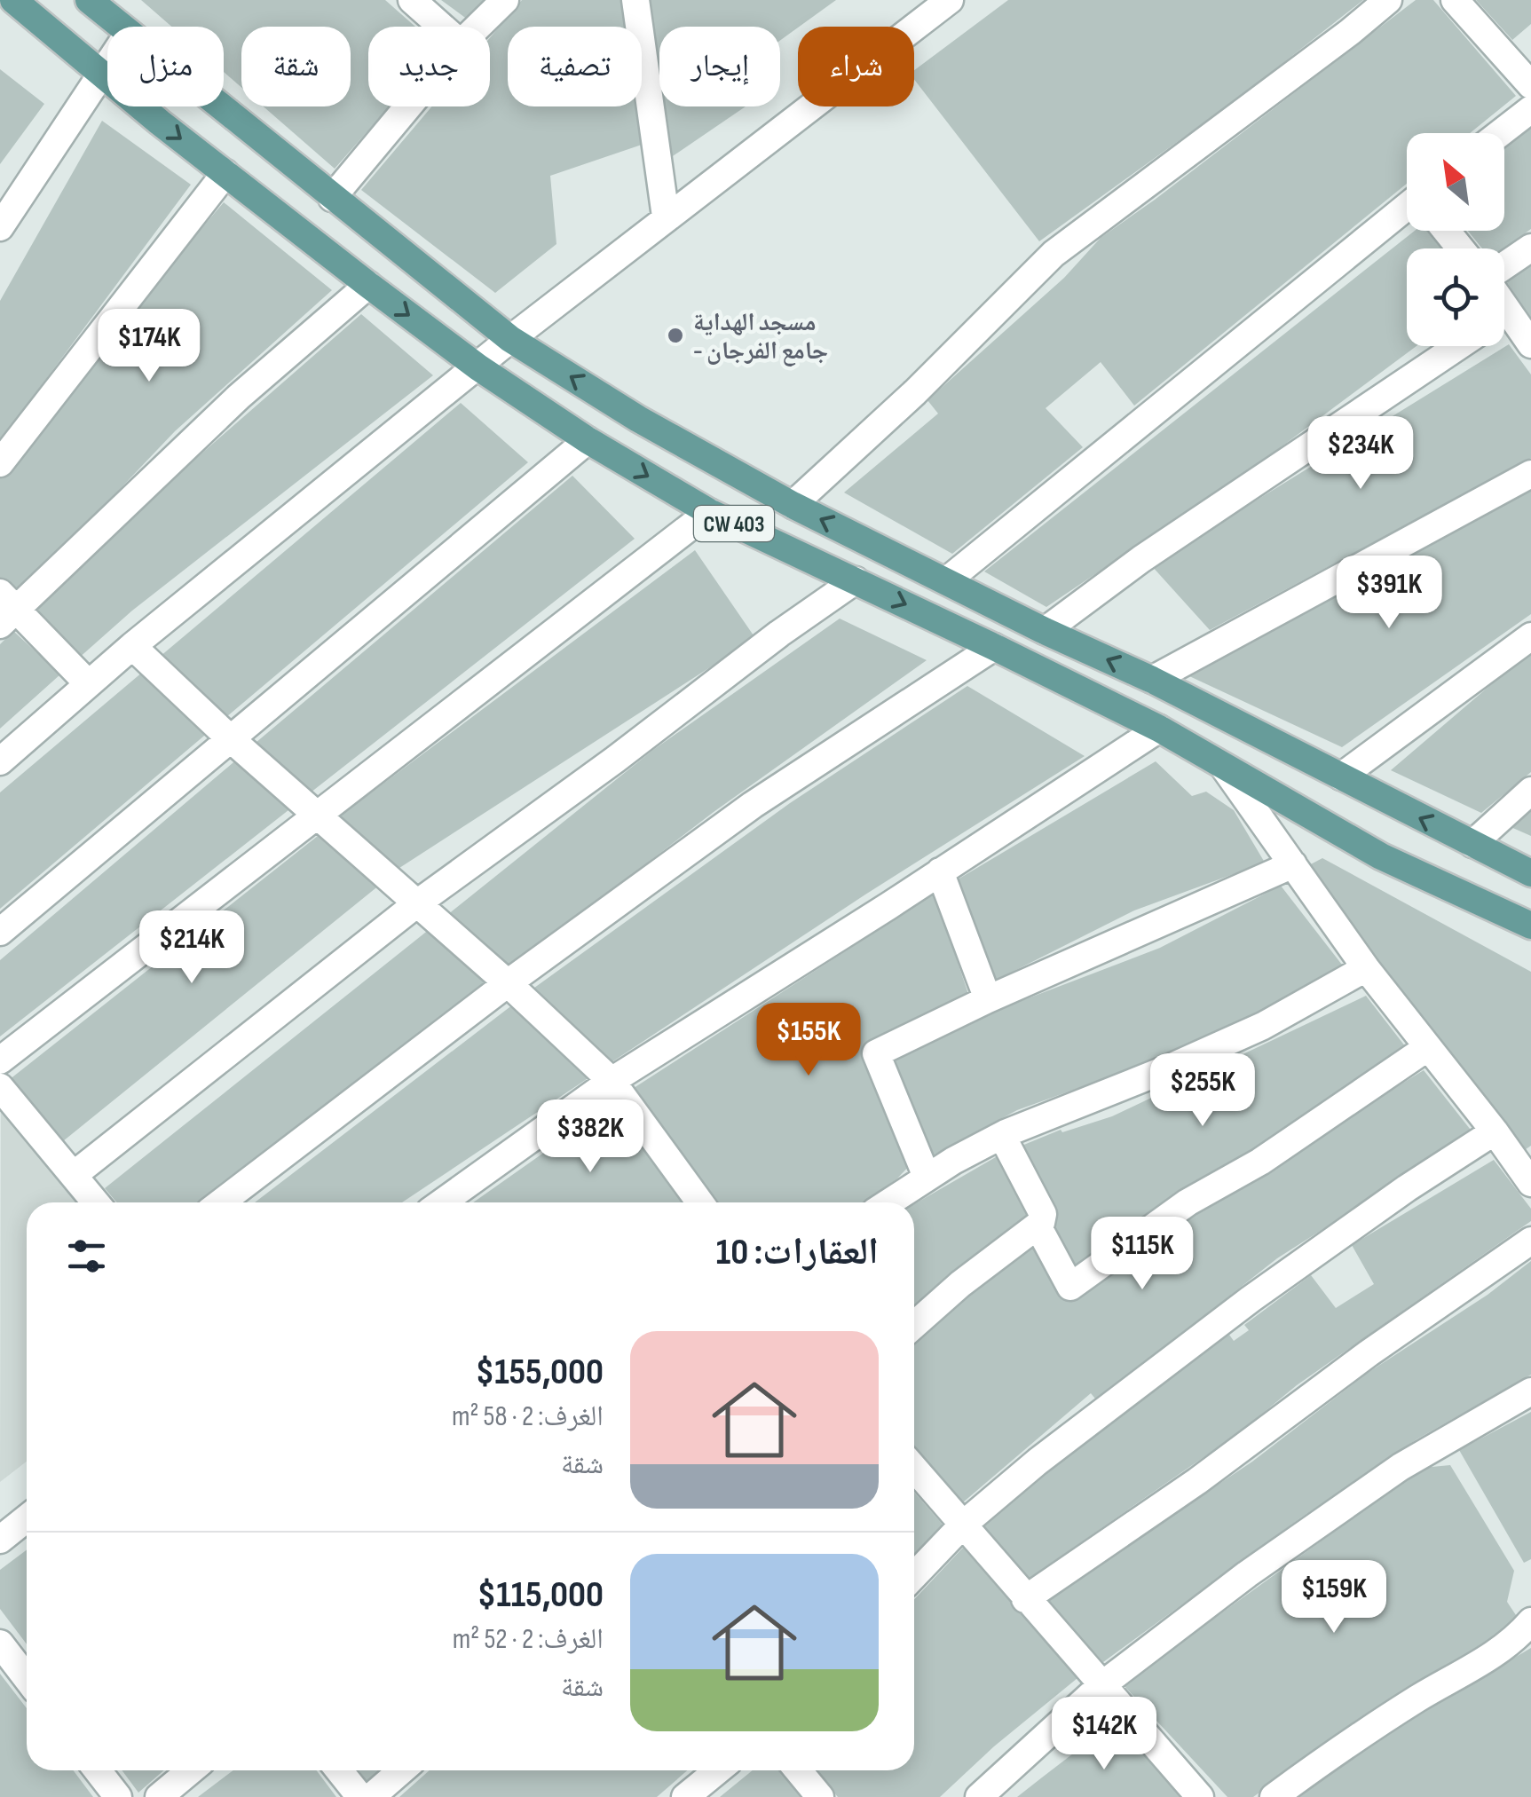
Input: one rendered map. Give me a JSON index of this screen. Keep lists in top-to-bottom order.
{
  "streets": {
    "main road": ["CW 403"]
  },
  "places": ["مسجد الهداية - جامع الفرجان"],
  "north": "top left",
  "page": {
    "chip": [
      "شراء",
      "إيجار",
      "تصفية",
      "جديد",
      "شقة",
      "منزل"
    ],
    "price": [
      "$174K",
      "$234K",
      "$391K",
      "$214K",
      "$155K",
      "$255K",
      "$382K",
      "$115K",
      "$159K",
      "$142K"
    ],
    "heading": "العقارات: 10",
    "list": [
      {
        "name": "$155,000",
        "note": "الغرف: 2 · 58 m² · شقة"
      },
      {
        "name": "$115,000",
        "note": "الغرف: 2 · 52 m² · شقة"
      }
    ]
  }
}
